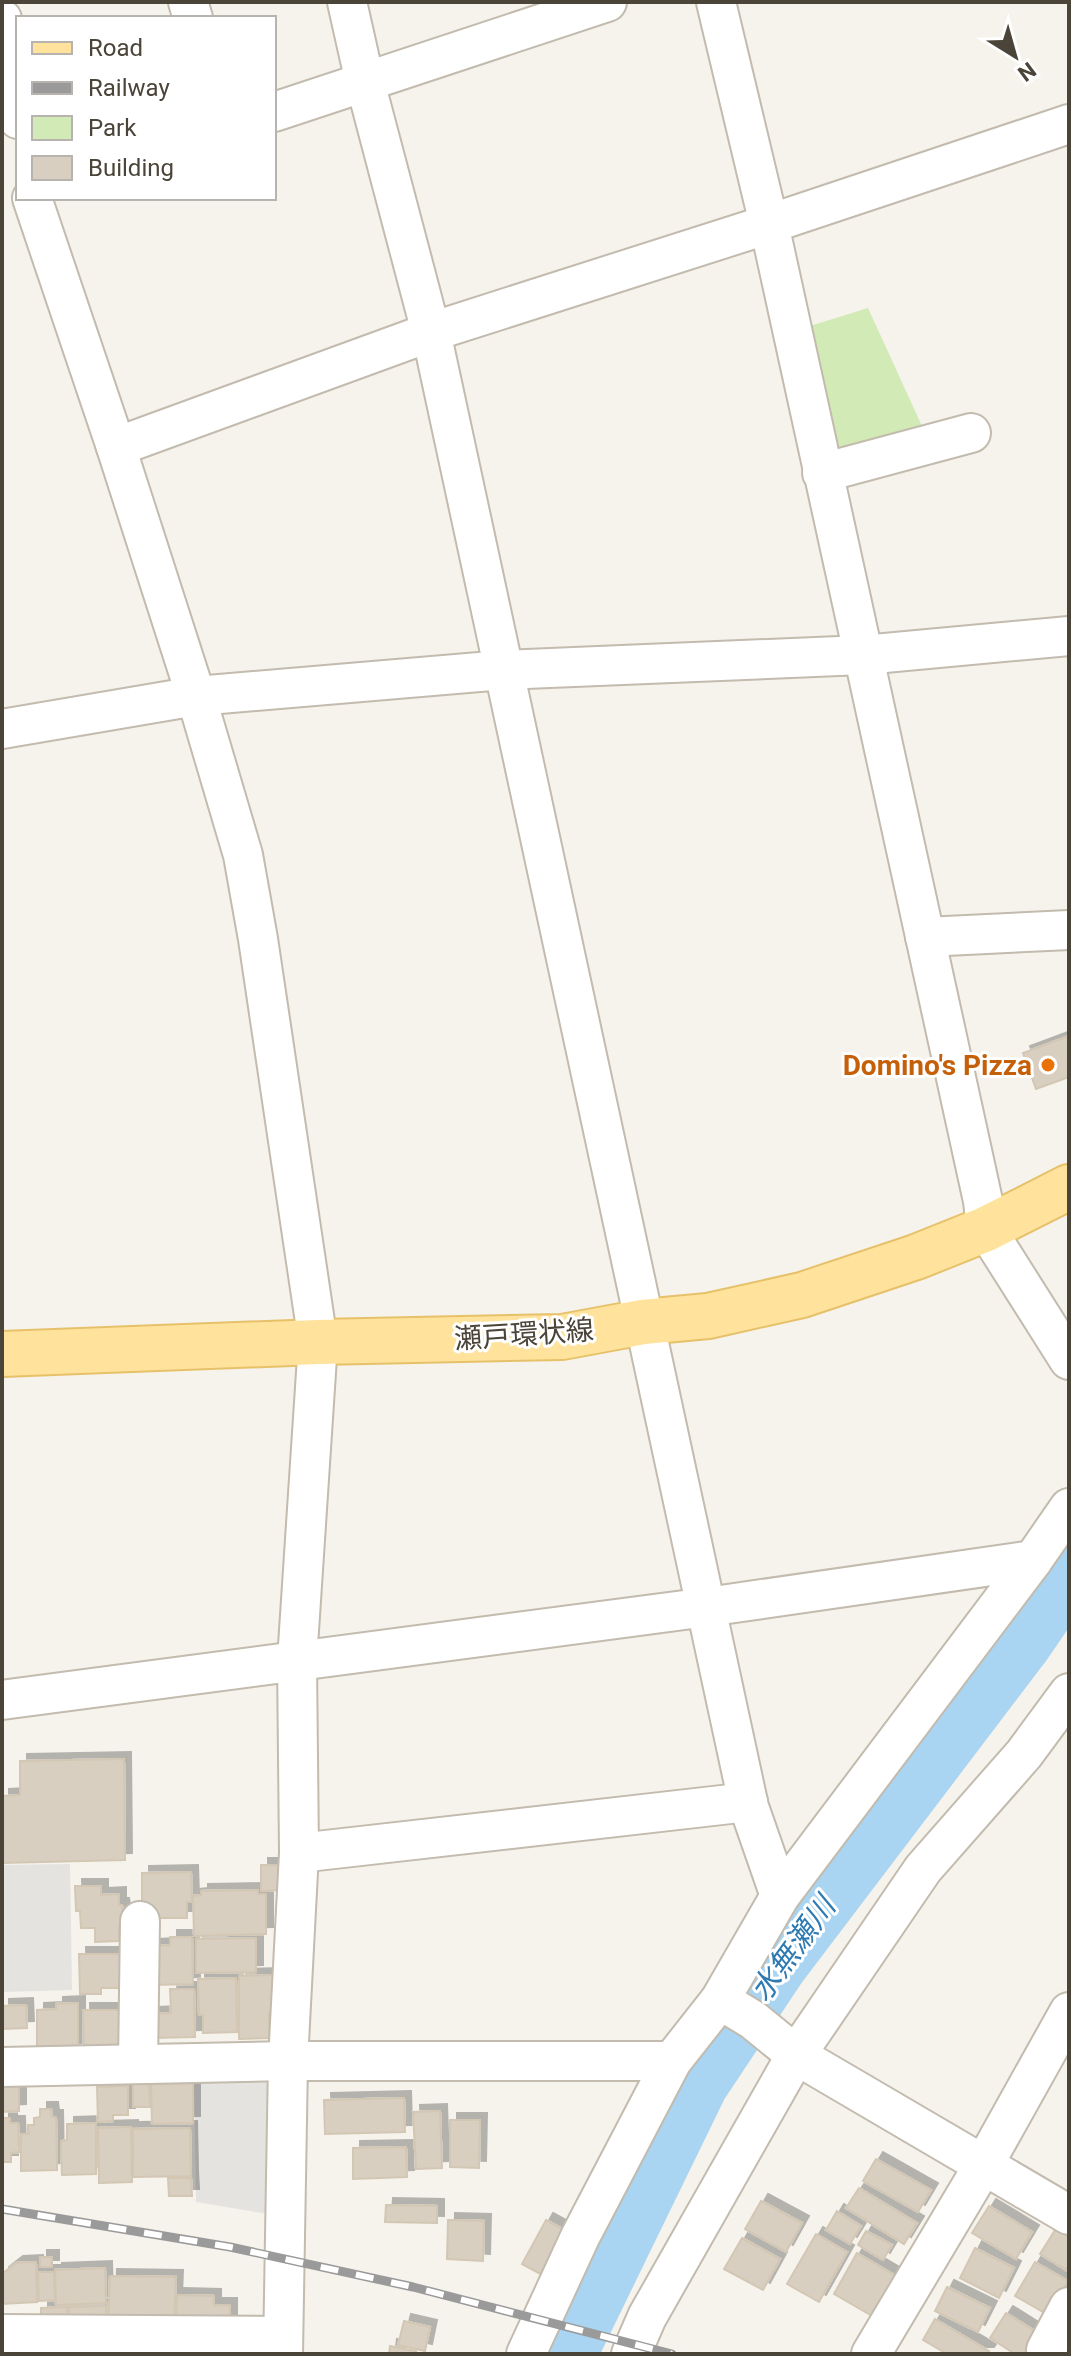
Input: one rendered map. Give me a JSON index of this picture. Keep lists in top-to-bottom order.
{
  "streets": {
    "main road": ["瀬戸環状線"]
  },
  "water": ["水無瀬川"],
  "places": ["Domino's Pizza"],
  "legend": [
    "Road",
    "Railway",
    "Park",
    "Building"
  ],
  "north": "bottom right"
}
